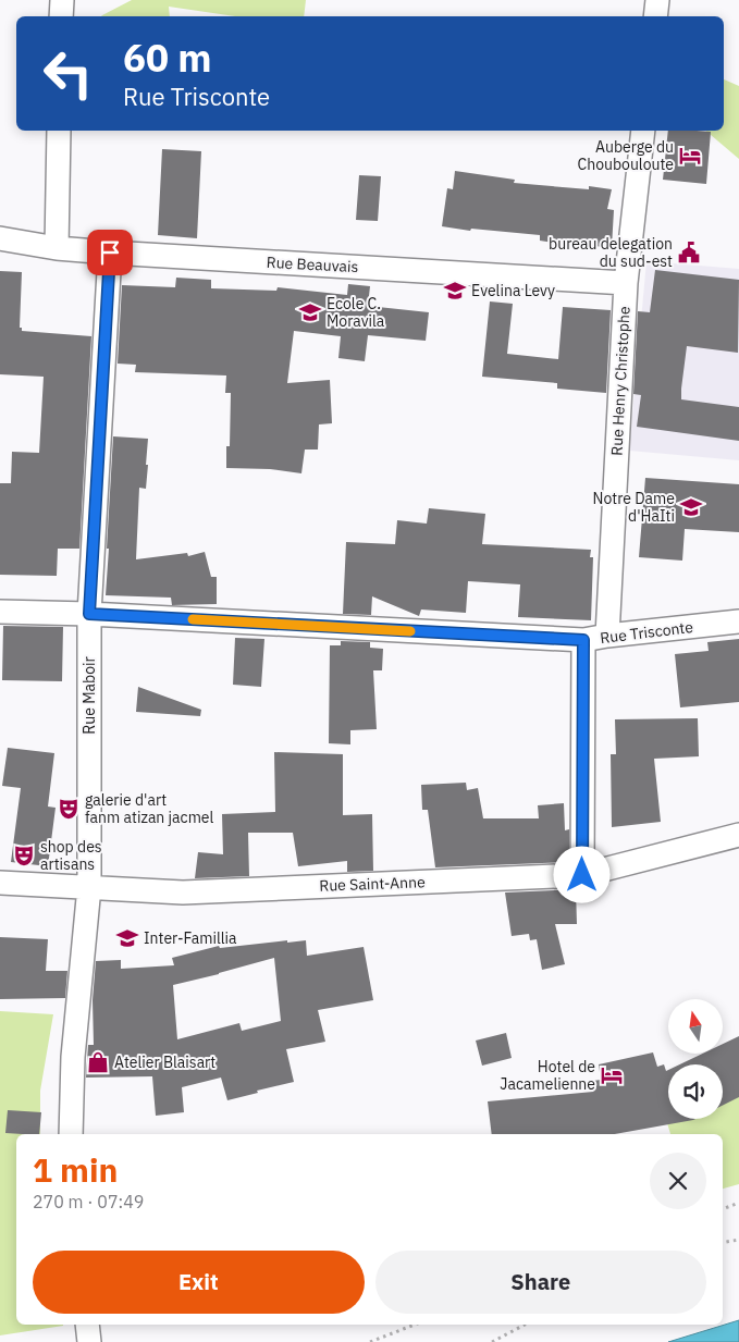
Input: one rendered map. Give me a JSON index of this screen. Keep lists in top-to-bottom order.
{
  "streets": {
    "street": [
      "Rue Beauvais",
      "Rue Henry Christophe",
      "Rue Trisconte",
      "Rue Maboir",
      "Rue Saint-Anne"
    ]
  },
  "crossings": [
    ["Rue Beauvais", "Rue Henry Christophe"],
    ["Rue Beauvais", "Rue Maboir"],
    ["Rue Henry Christophe", "Rue Trisconte"],
    ["Rue Trisconte", "Rue Maboir"],
    ["Rue Maboir", "Rue Saint-Anne"]
  ],
  "places": {
    "hotel": ["Auberge du Choubouloute", "Hotel de Jacamelienne"],
    "public building": ["bureau delegation du sud-est"],
    "school or university": [
      "Evelina Levy",
      "Ecole C. Moravila",
      "Notre Dame d'HaIti",
      "Inter-Famillia"
    ],
    "theatre": ["galerie d'art fanm atizan jacmel", "shop des artisans"],
    "shop": ["Atelier Blaisart"]
  },
  "north": "top",
  "page": {
    "turn": ["60 m", "Rue Trisconte"],
    "heading": ["1 min", "270 m · 07:49"],
    "buttons": ["Exit", "Share"]
  }
}
